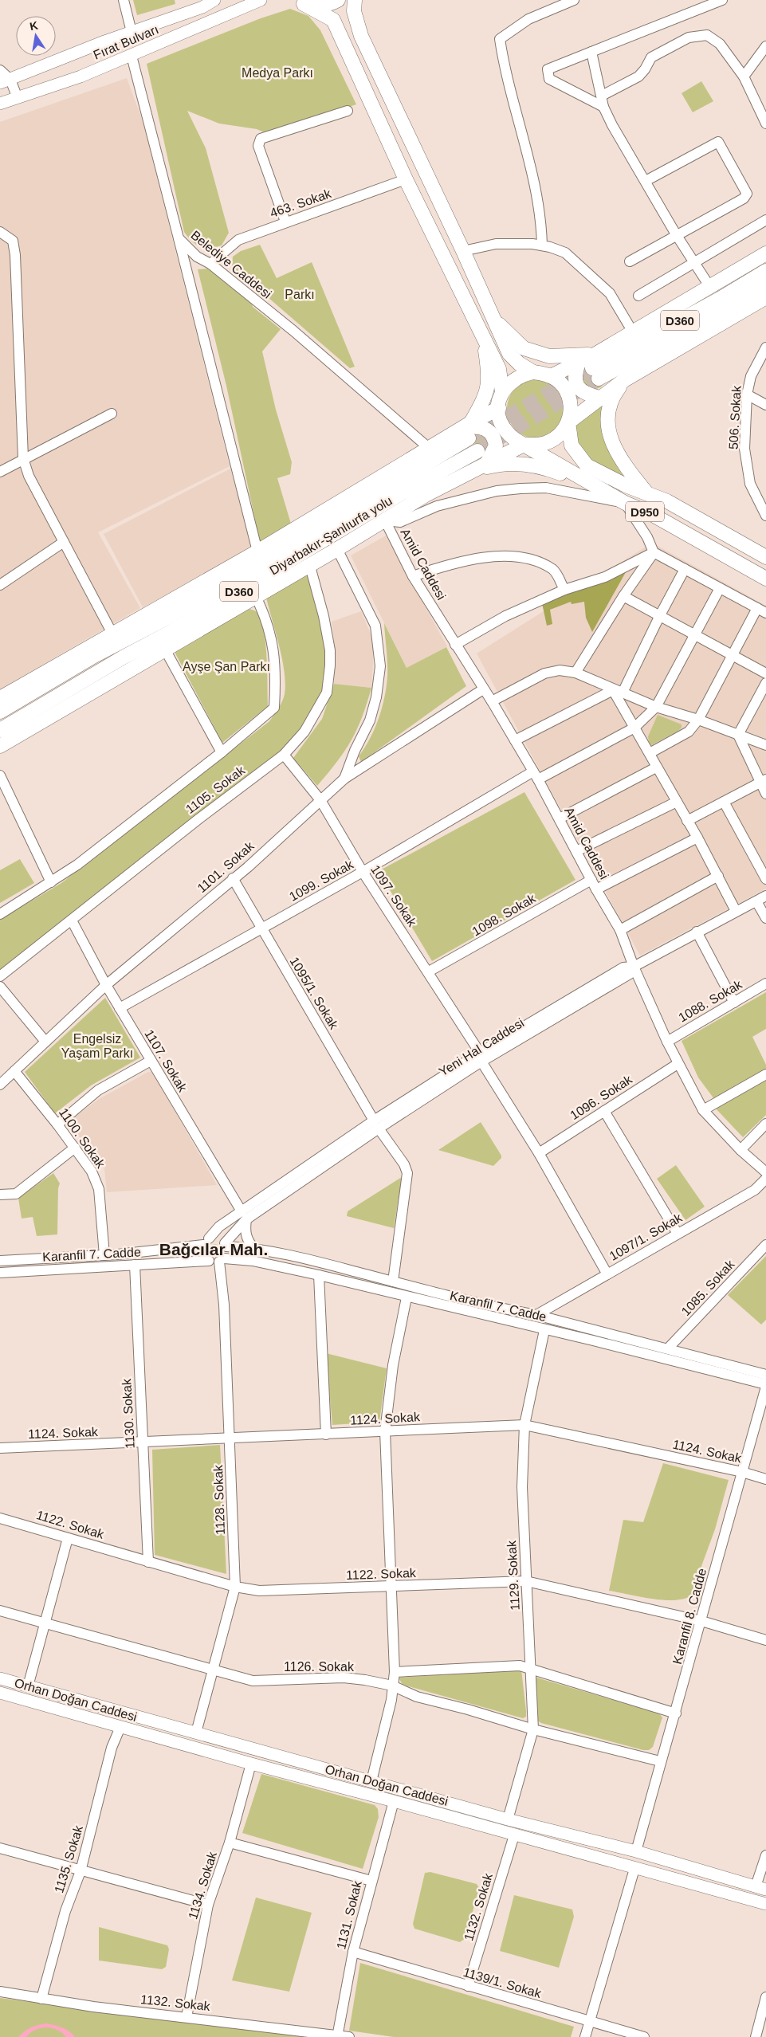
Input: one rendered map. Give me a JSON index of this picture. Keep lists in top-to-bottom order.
{
  "streets": {
    "highway": ["D360", "D950", "Diyarbakır-Şanlıurfa yolu"],
    "main road": ["Fırat Bulvarı", "Orhan Doğan Caddesi"],
    "street": [
      "463. Sokak",
      "Belediye Caddesi",
      "506. Sokak",
      "Amid Caddesi",
      "1105. Sokak",
      "1101. Sokak",
      "1099. Sokak",
      "1097. Sokak",
      "1098. Sokak",
      "1095/1. Sokak",
      "1088. Sokak",
      "Yeni Hal Caddesi",
      "1107. Sokak",
      "1096. Sokak",
      "1100. Sokak",
      "1097/1. Sokak",
      "Karanfil 7. Cadde",
      "1085. Sokak",
      "1130. Sokak",
      "1124. Sokak",
      "1128. Sokak",
      "1122. Sokak",
      "1129. Sokak",
      "Karanfil 8. Cadde",
      "1126. Sokak",
      "1135. Sokak",
      "1134. Sokak",
      "1132. Sokak",
      "1131. Sokak",
      "1139/1. Sokak"
    ]
  },
  "crossings": [
    ["Fırat Bulvarı", "Belediye Caddesi"],
    ["463. Sokak", "Belediye Caddesi"],
    ["Amid Caddesi", "1101. Sokak"],
    ["Amid Caddesi", "1099. Sokak"],
    ["Amid Caddesi", "1098. Sokak"],
    ["Amid Caddesi", "1088. Sokak"],
    ["Amid Caddesi", "Yeni Hal Caddesi"],
    ["Amid Caddesi", "1096. Sokak"],
    ["1105. Sokak", "1097. Sokak"],
    ["1105. Sokak", "1107. Sokak"],
    ["1101. Sokak", "1097. Sokak"],
    ["1101. Sokak", "1095/1. Sokak"],
    ["1101. Sokak", "1107. Sokak"],
    ["1101. Sokak", "1100. Sokak"],
    ["1099. Sokak", "1097. Sokak"],
    ["1099. Sokak", "1095/1. Sokak"],
    ["1099. Sokak", "1107. Sokak"],
    ["1097. Sokak", "1098. Sokak"],
    ["1097. Sokak", "Yeni Hal Caddesi"],
    ["1097. Sokak", "1096. Sokak"],
    ["1097. Sokak", "1097/1. Sokak"],
    ["1095/1. Sokak", "Yeni Hal Caddesi"],
    ["1095/1. Sokak", "Karanfil 7. Cadde"],
    ["Yeni Hal Caddesi", "1107. Sokak"],
    ["Yeni Hal Caddesi", "Karanfil 7. Cadde"],
    ["Yeni Hal Caddesi", "1128. Sokak"],
    ["1100. Sokak", "Karanfil 7. Cadde"],
    ["1097/1. Sokak", "Karanfil 7. Cadde"],
    ["Karanfil 7. Cadde", "1085. Sokak"],
    ["Karanfil 7. Cadde", "1130. Sokak"],
    ["Karanfil 7. Cadde", "1128. Sokak"],
    ["Karanfil 7. Cadde", "1129. Sokak"],
    ["Karanfil 7. Cadde", "Karanfil 8. Cadde"],
    ["1130. Sokak", "1124. Sokak"],
    ["1130. Sokak", "1122. Sokak"],
    ["1124. Sokak", "1128. Sokak"],
    ["1124. Sokak", "1129. Sokak"],
    ["1124. Sokak", "Karanfil 8. Cadde"],
    ["1128. Sokak", "1122. Sokak"],
    ["1128. Sokak", "1126. Sokak"],
    ["1122. Sokak", "1129. Sokak"],
    ["1122. Sokak", "Karanfil 8. Cadde"],
    ["1129. Sokak", "1126. Sokak"],
    ["Karanfil 8. Cadde", "1126. Sokak"],
    ["Orhan Doğan Caddesi", "1135. Sokak"],
    ["Orhan Doğan Caddesi", "1134. Sokak"],
    ["Orhan Doğan Caddesi", "1132. Sokak"],
    ["Orhan Doğan Caddesi", "1131. Sokak"],
    ["1135. Sokak", "1132. Sokak"],
    ["1134. Sokak", "1132. Sokak"],
    ["1132. Sokak", "1131. Sokak"],
    ["1132. Sokak", "1139/1. Sokak"],
    ["1131. Sokak", "1139/1. Sokak"]
  ],
  "districts": ["Bağcılar Mah."],
  "parks": [
    "Medya Parkı",
    "Parkı",
    "Ayşe Şan Parkı",
    "Engelsiz Yaşam Parkı"
  ],
  "north": "top"
}
